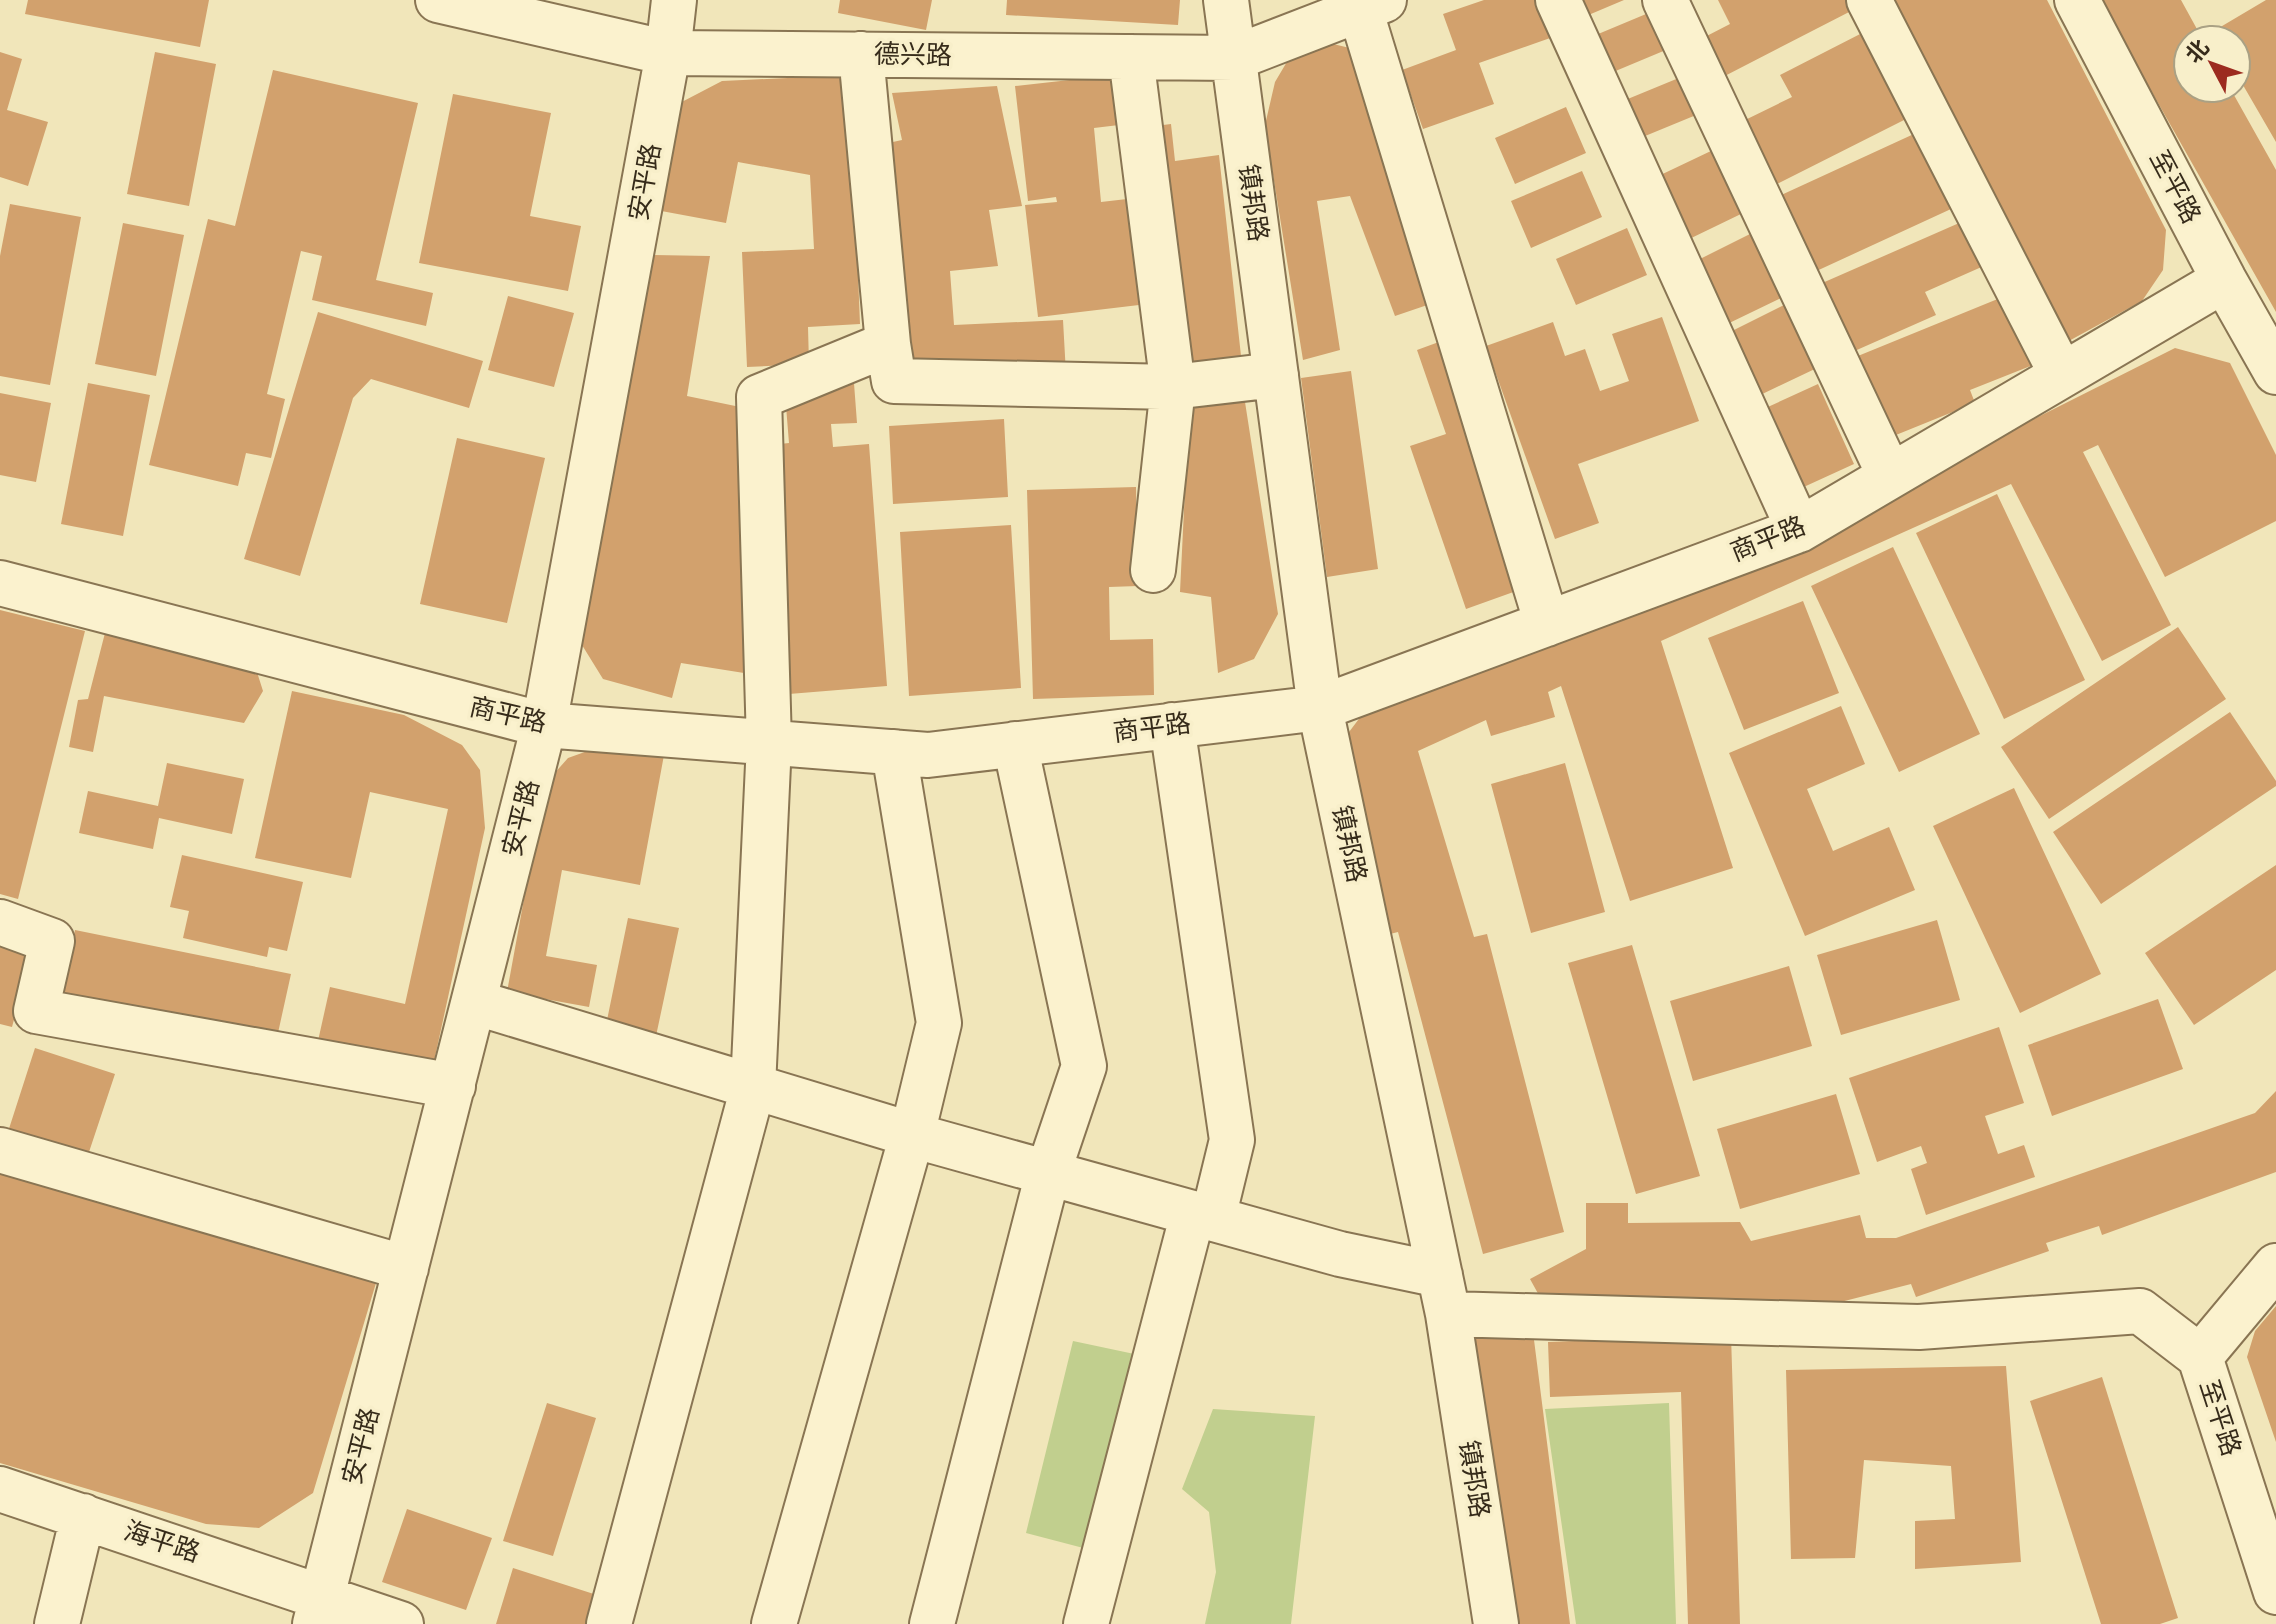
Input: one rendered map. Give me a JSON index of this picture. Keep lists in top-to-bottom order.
{
  "streets": {
    "street": [
      "德兴路",
      "安平路",
      "至平路",
      "镇邦路",
      "商平路",
      "海平路"
    ]
  },
  "crossings": [
    ["德兴路", "安平路"],
    ["德兴路", "镇邦路"],
    ["安平路", "商平路"],
    ["安平路", "海平路"],
    ["至平路", "商平路"],
    ["镇邦路", "商平路"]
  ],
  "north": "top left"
}
